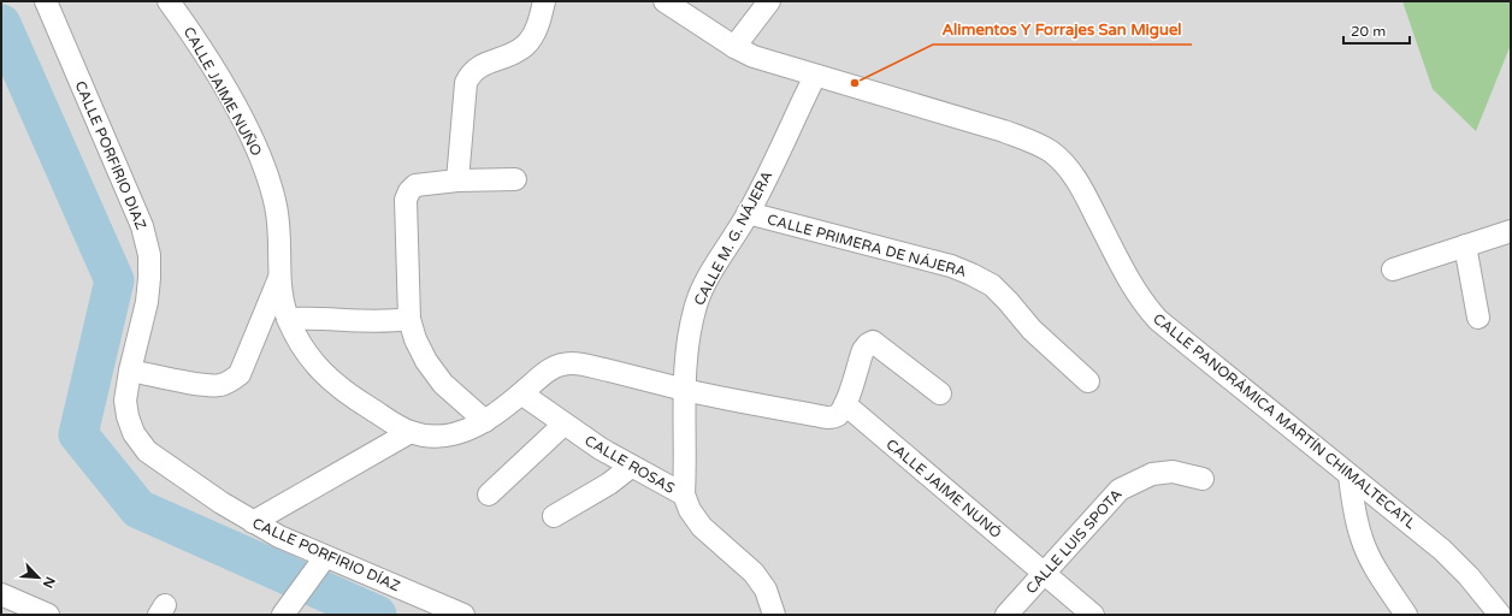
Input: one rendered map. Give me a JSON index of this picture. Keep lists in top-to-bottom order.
{
  "streets": {
    "street": [
      "CALLE JAIME NUÑO",
      "CALLE PORFIRIO DIAZ",
      "CALLE M. G. NÁJERA",
      "CALLE PRIMERA DE NÁJERA",
      "CALLE PANORÁMICA MARTÍN CHIMALTECATL",
      "CALLE ROSAS",
      "CALLE JAIME NUNÓ",
      "CALLE LUIS SPOTA",
      "CALLE PORFIRIO DÍAZ"
    ]
  },
  "crossings": [
    ["CALLE JAIME NUÑO", "CALLE M. G. NÁJERA"],
    ["CALLE JAIME NUÑO", "CALLE ROSAS"],
    ["CALLE PORFIRIO DIAZ", "CALLE PORFIRIO DÍAZ"],
    ["CALLE M. G. NÁJERA", "CALLE PRIMERA DE NÁJERA"],
    ["CALLE M. G. NÁJERA", "CALLE PANORÁMICA MARTÍN CHIMALTECATL"],
    ["CALLE M. G. NÁJERA", "CALLE ROSAS"],
    ["CALLE JAIME NUNÓ", "CALLE LUIS SPOTA"]
  ],
  "places": ["Alimentos Y Forrajes San Miguel"],
  "scale_bar": "20 m",
  "north": "bottom right"
}
